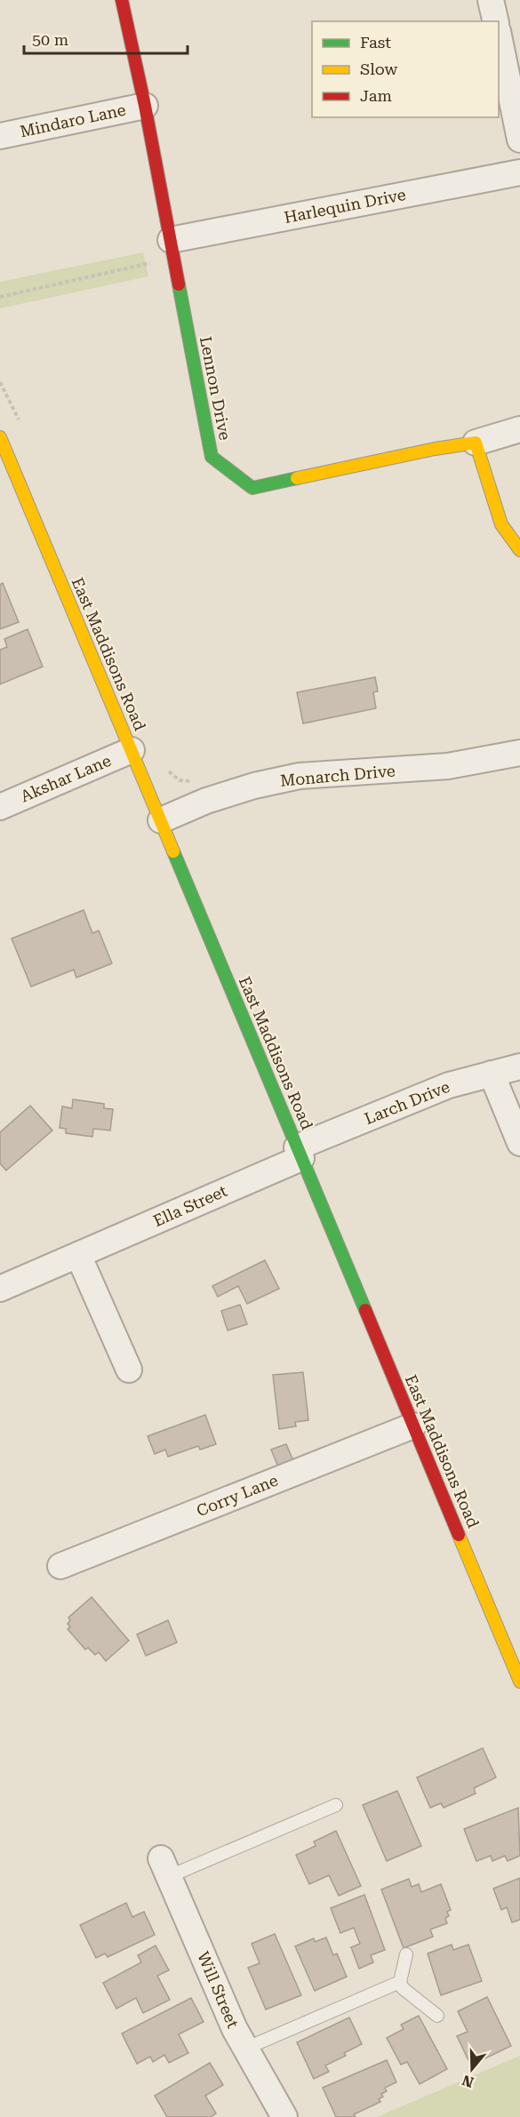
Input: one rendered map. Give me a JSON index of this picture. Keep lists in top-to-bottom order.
{
  "streets": {
    "street": [
      "Mindaro Lane",
      "Harlequin Drive",
      "Lennon Drive",
      "East Maddisons Road",
      "Monarch Drive",
      "Akshar Lane",
      "Larch Drive",
      "Ella Street",
      "Corry Lane",
      "Will Street"
    ]
  },
  "crossings": [
    ["Mindaro Lane", "Lennon Drive"],
    ["Harlequin Drive", "Lennon Drive"],
    ["East Maddisons Road", "Monarch Drive"],
    ["East Maddisons Road", "Akshar Lane"],
    ["East Maddisons Road", "Larch Drive"],
    ["East Maddisons Road", "Ella Street"],
    ["East Maddisons Road", "Corry Lane"],
    ["Larch Drive", "Ella Street"]
  ],
  "legend": ["Fast", "Slow", "Jam"],
  "scale_bar": "50 m",
  "north": "bottom"
}
